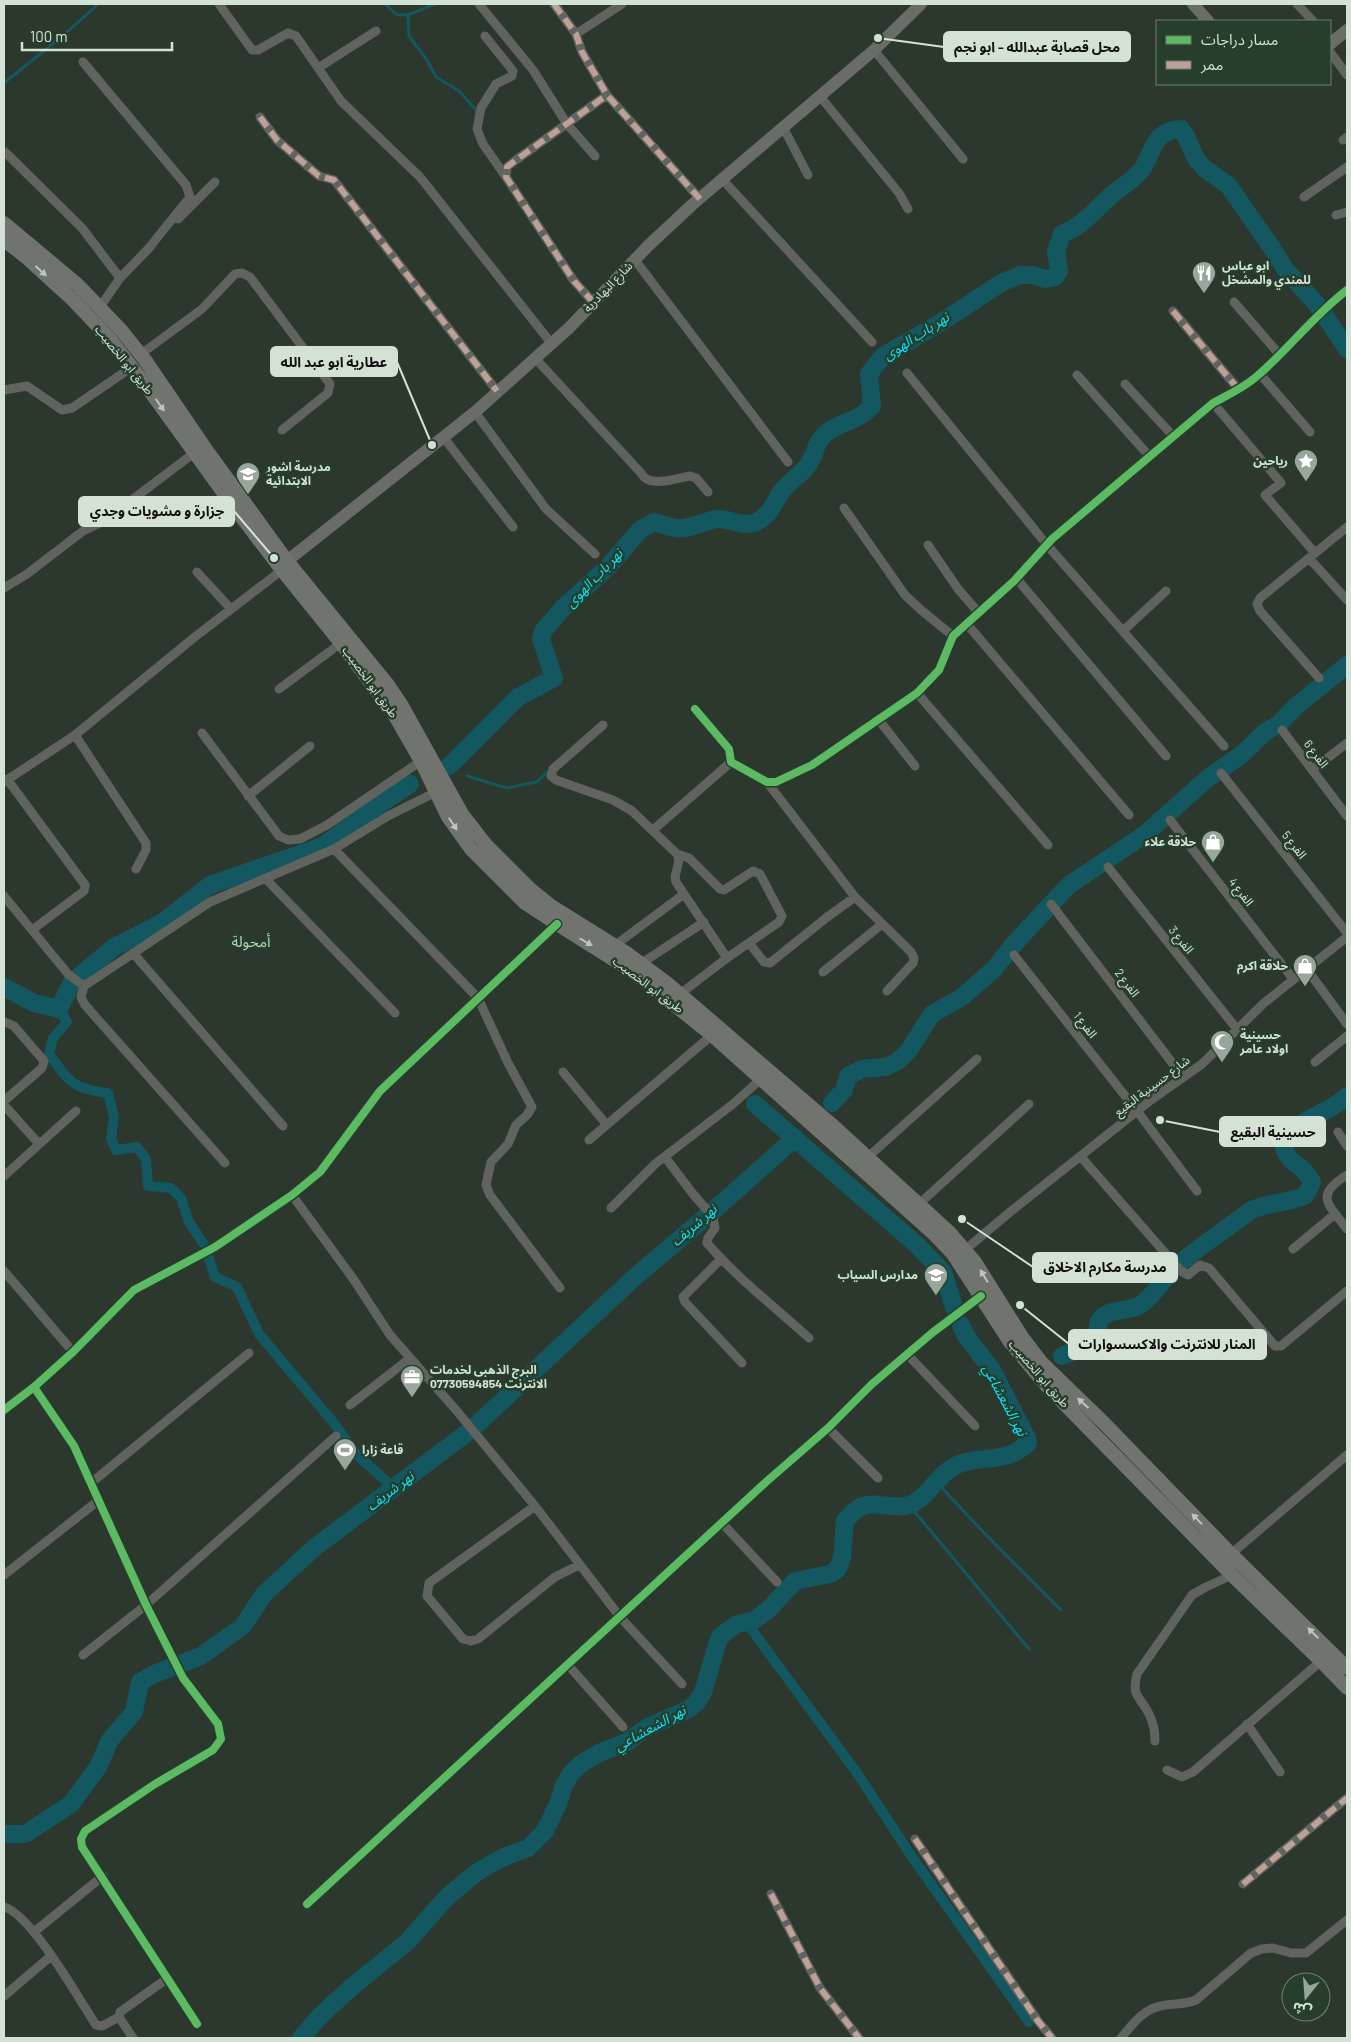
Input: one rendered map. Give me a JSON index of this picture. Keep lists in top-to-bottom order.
{
  "streets": {
    "main road": ["شارع البهادرية", "طريق ابو الخصيب"],
    "street": [
      "الفرع 6",
      "الفرع 5",
      "الفرع 4",
      "الفرع 3",
      "الفرع 2",
      "الفرع 1",
      "شارع حسينية البقيع"
    ]
  },
  "crossings": [
    ["شارع البهادرية", "طريق ابو الخصيب"],
    ["طريق ابو الخصيب", "شارع حسينية البقيع"],
    ["الفرع 4", "شارع حسينية البقيع"],
    ["الفرع 3", "شارع حسينية البقيع"],
    ["الفرع 2", "شارع حسينية البقيع"],
    ["الفرع 1", "شارع حسينية البقيع"]
  ],
  "districts": ["أمحولة"],
  "water": ["نهر باب الهوى", "نهر شريف", "نهر الشعشاعي"],
  "places": {
    "other": [
      "محل قصابة عبدالله - ابو نجم",
      "عطارية ابو عبد الله",
      "جزارة و مشويات وجدي",
      "حسينية البقيع",
      "مدرسة مكارم الاخلاق",
      "المنار للانترنت والاكسسوارات"
    ],
    "restaurant": ["ابو عباس للمندي والمشخل"],
    "place": ["رياحين"],
    "school or university": ["مدرسة اشور الابتدائية", "مدارس السياب"],
    "shop": ["حلاقة علاء", "حلاقة اكرم"],
    "mosque": ["حسينية اولاد عامر"],
    "office": ["البرج الذهبي لخدمات الانترنت 07730594854"],
    "sports": ["قاعة زارا"]
  },
  "legend": ["مسار دراجات", "ممر"],
  "scale_bar": "100 m",
  "north": "bottom"
}
